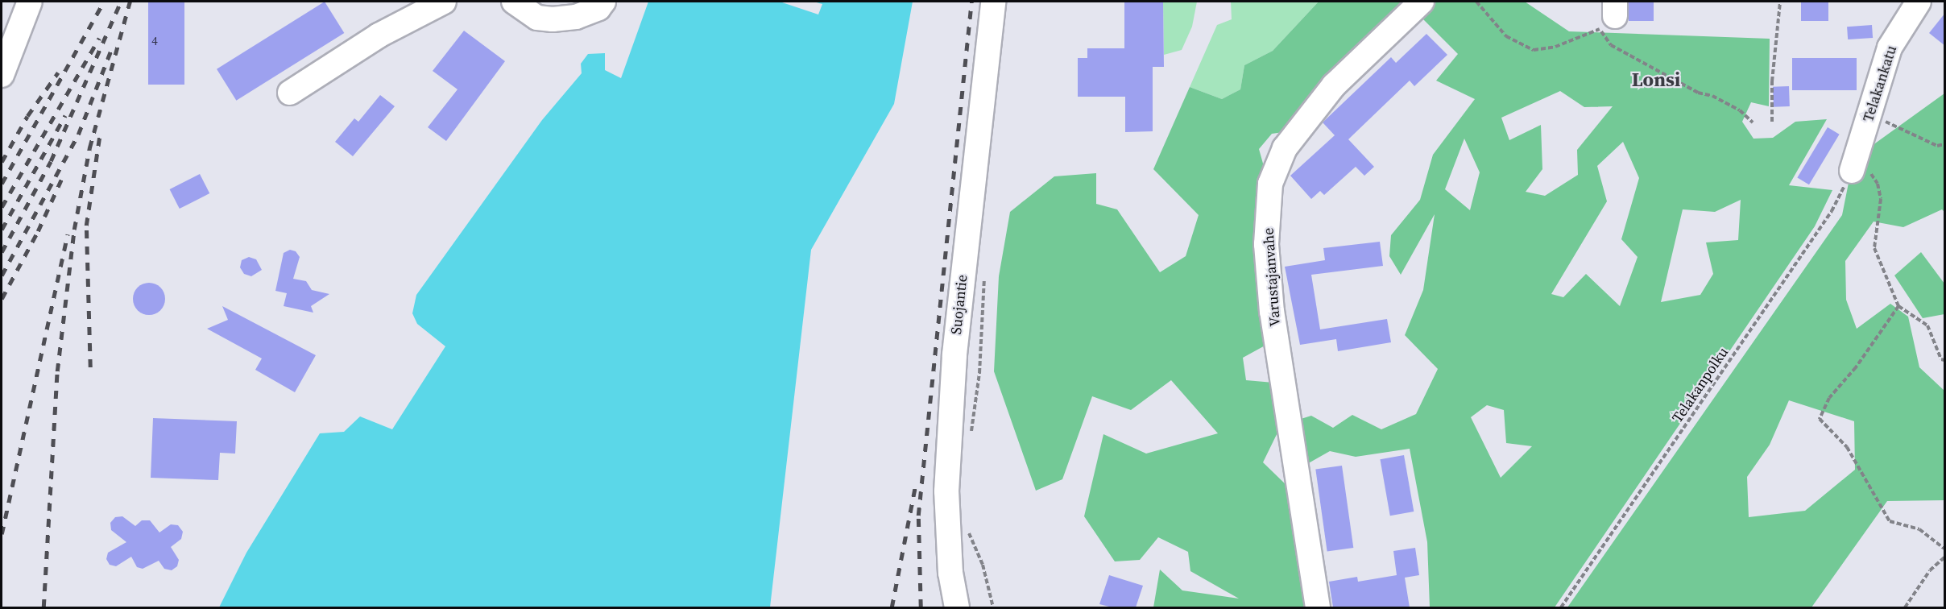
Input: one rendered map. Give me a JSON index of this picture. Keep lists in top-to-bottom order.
{
  "streets": {
    "street": ["Telakankatu", "Varustajanvahe", "Suojantie"],
    "path": ["Telakanpolku"]
  },
  "crossings": [
    ["Telakankatu", "Telakanpolku"]
  ],
  "districts": ["Lonsi"],
  "house_numbers": ["4"]
}
